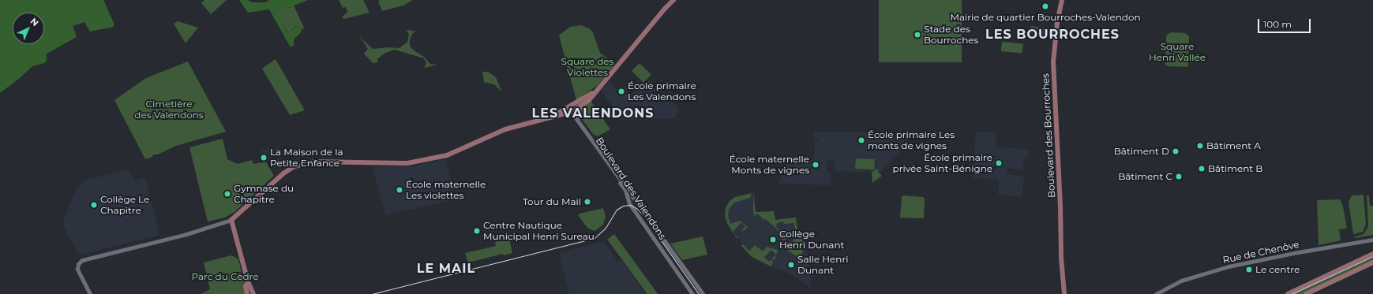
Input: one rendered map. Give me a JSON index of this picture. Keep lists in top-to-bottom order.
{
  "streets": {
    "main road": ["Boulevard des Bourroches"],
    "street": ["Boulevard des Valendons", "Rue de Chenôve"]
  },
  "districts": ["LES BOURROCHES", "LES VALENDONS", "LE MAIL"],
  "parks": [
    "Square Henri Vallée",
    "Square des Violettes",
    "Cimetière des Valendons",
    "Parc du Cèdre"
  ],
  "places": [
    "Mairie de quartier Bourroches-Valendon",
    "Stade des Bourroches",
    "École primaire Les Valendons",
    "École primaire Les monts de vignes",
    "Bâtiment A",
    "Bâtiment D",
    "La Maison de la Petite Enfance",
    "École primaire privée Saint-Bénigne",
    "École maternelle Monts de vignes",
    "Bâtiment B",
    "Bâtiment C",
    "École maternelle Les violettes",
    "Gymnase du Chapitre",
    "Tour du Mail",
    "Collège Le Chapitre",
    "Centre Nautique Municipal Henri Sureau",
    "Collège Henri Dunant",
    "Salle Henri Dunant",
    "Le centre"
  ],
  "scale_bar": "100 m",
  "north": "top right"
}
